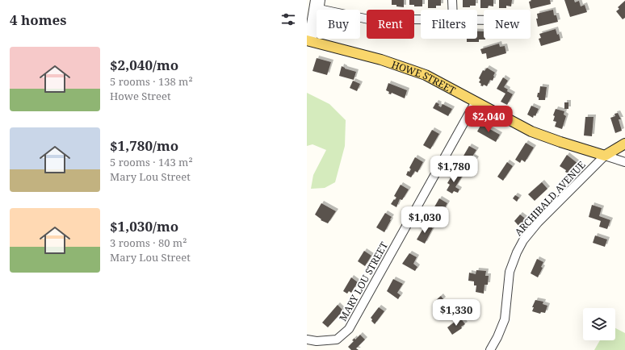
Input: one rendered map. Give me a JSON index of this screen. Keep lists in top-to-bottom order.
{
  "streets": {
    "main road": ["HOWE STREET"],
    "street": ["ARCHIBALD AVENUE", "MARY LOU STREET"]
  },
  "crossings": [
    ["HOWE STREET", "ARCHIBALD AVENUE"],
    ["HOWE STREET", "MARY LOU STREET"]
  ],
  "page": {
    "heading": "4 homes",
    "chip": [
      "Buy",
      "Rent",
      "Filters",
      "New"
    ],
    "list": [
      {
        "name": "$2,040/mo",
        "note": "5 rooms · 138 m² · Howe Street"
      },
      {
        "name": "$1,780/mo",
        "note": "5 rooms · 143 m² · Mary Lou Street"
      },
      {
        "name": "$1,030/mo",
        "note": "3 rooms · 80 m² · Mary Lou Street"
      }
    ],
    "price": [
      "$2,040",
      "$1,780",
      "$1,030",
      "$1,330"
    ]
  }
}
